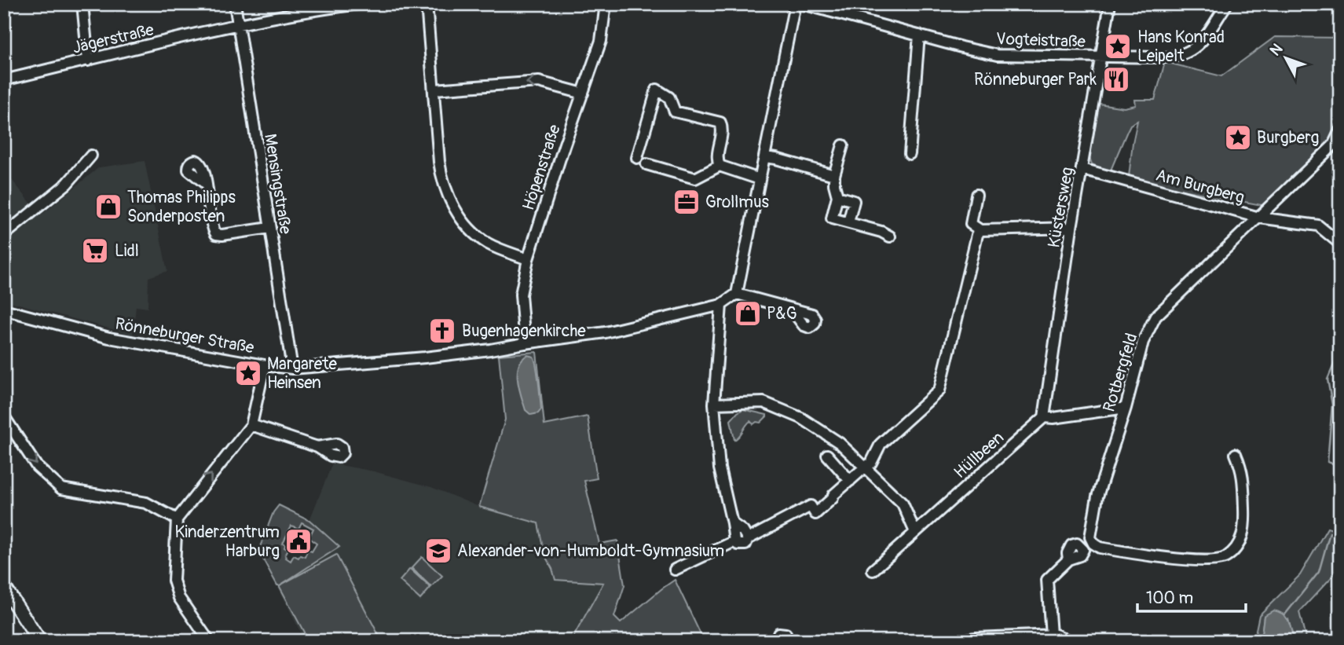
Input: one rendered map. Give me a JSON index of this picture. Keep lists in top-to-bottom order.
{
  "streets": {
    "street": [
      "Jägerstraße",
      "Vogteistraße",
      "Höpenstraße",
      "Mensingstraße",
      "Am Burgberg",
      "Küstersweg",
      "Rönneburger Straße",
      "Rotbergfeld",
      "Hüllbeen"
    ]
  },
  "crossings": [
    ["Jägerstraße", "Mensingstraße"],
    ["Vogteistraße", "Küstersweg"],
    ["Höpenstraße", "Rönneburger Straße"],
    ["Mensingstraße", "Rönneburger Straße"],
    ["Am Burgberg", "Küstersweg"],
    ["Am Burgberg", "Rotbergfeld"],
    ["Küstersweg", "Hüllbeen"]
  ],
  "places": {
    "place": ["Hans Konrad Leipelt", "Burgberg", "Margarete Heinsen"],
    "restaurant": ["Rönneburger Park"],
    "office": ["Grollmus"],
    "shop": ["Thomas Philipps Sonderposten", "P&G"],
    "supermarket": ["Lidl"],
    "church": ["Bugenhagenkirche"],
    "public building": ["Kinderzentrum Harburg"],
    "school or university": ["Alexander-von-Humboldt-Gymnasium"]
  },
  "scale_bar": "100 m",
  "north": "top left"
}
